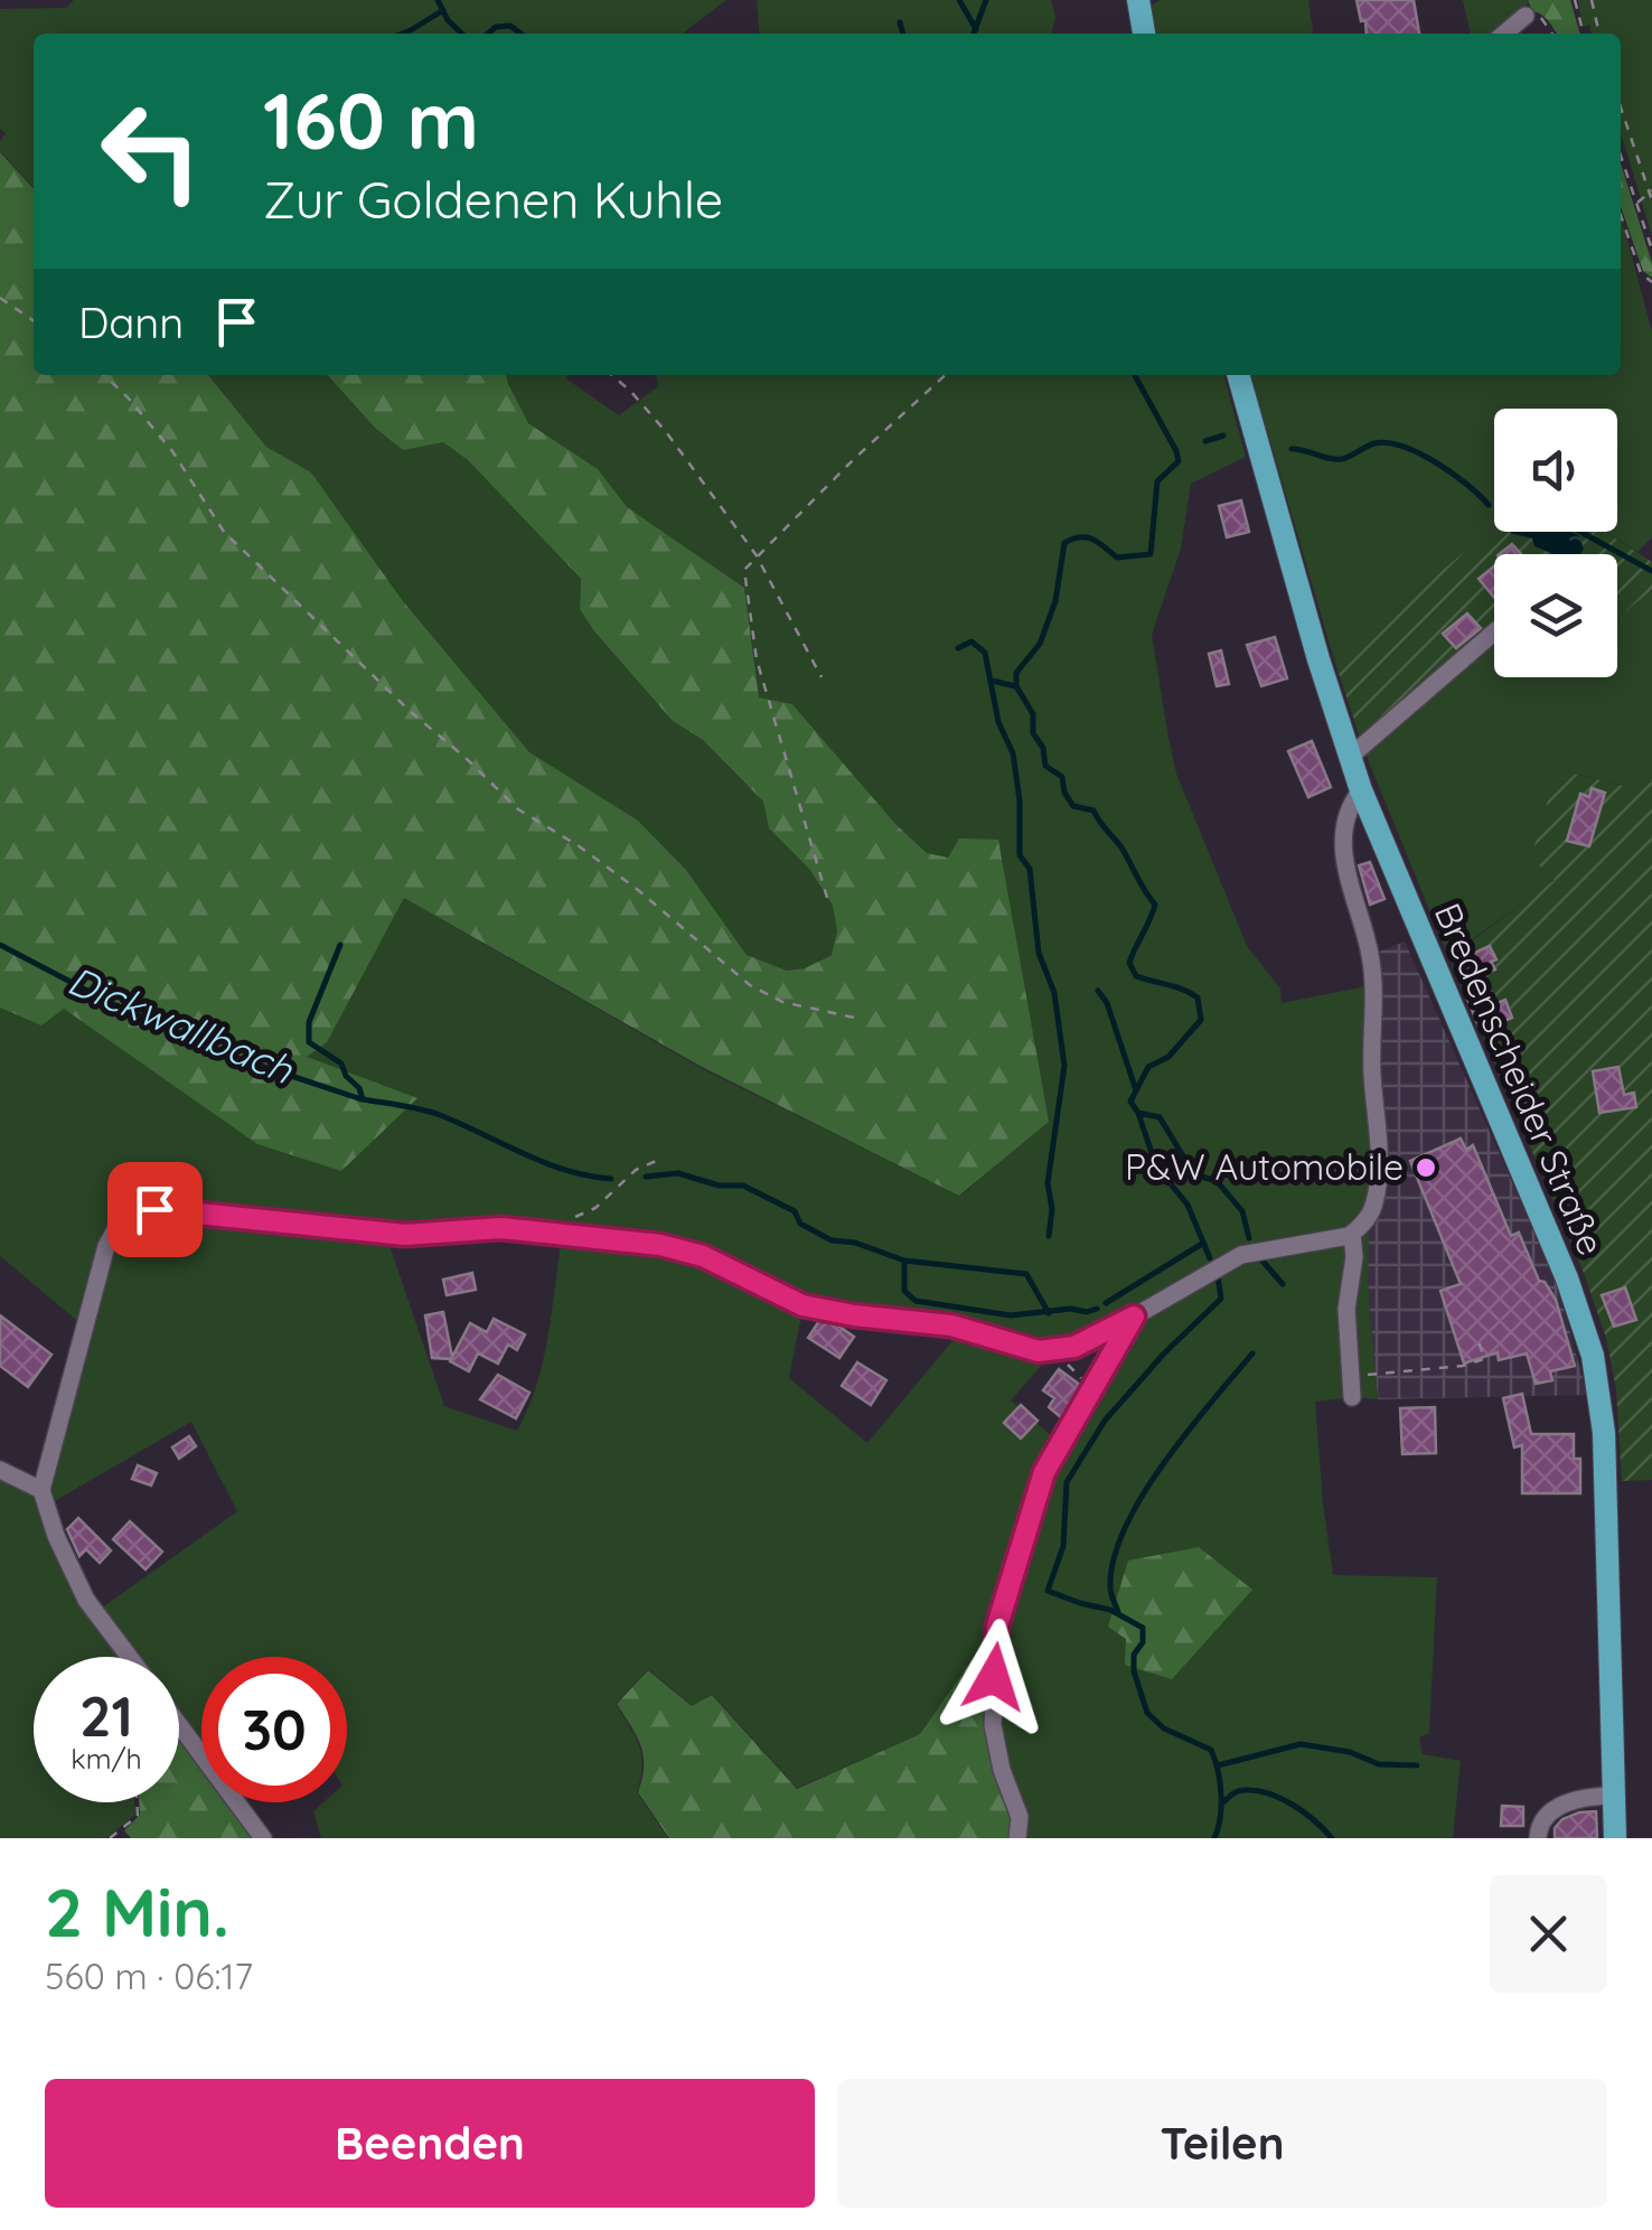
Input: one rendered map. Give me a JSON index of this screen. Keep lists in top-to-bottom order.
{
  "streets": {
    "main road": ["Bredenscheider Straße"]
  },
  "water": ["Dickwallbach"],
  "places": ["P&W Automobile"],
  "page": {
    "turn": ["160 m", "Zur Goldenen Kuhle"],
    "then": "Dann",
    "speed": "21 km/h",
    "limit": "30",
    "heading": ["2 Min.", "560 m · 06:17"],
    "buttons": ["Beenden", "Teilen"]
  }
}
